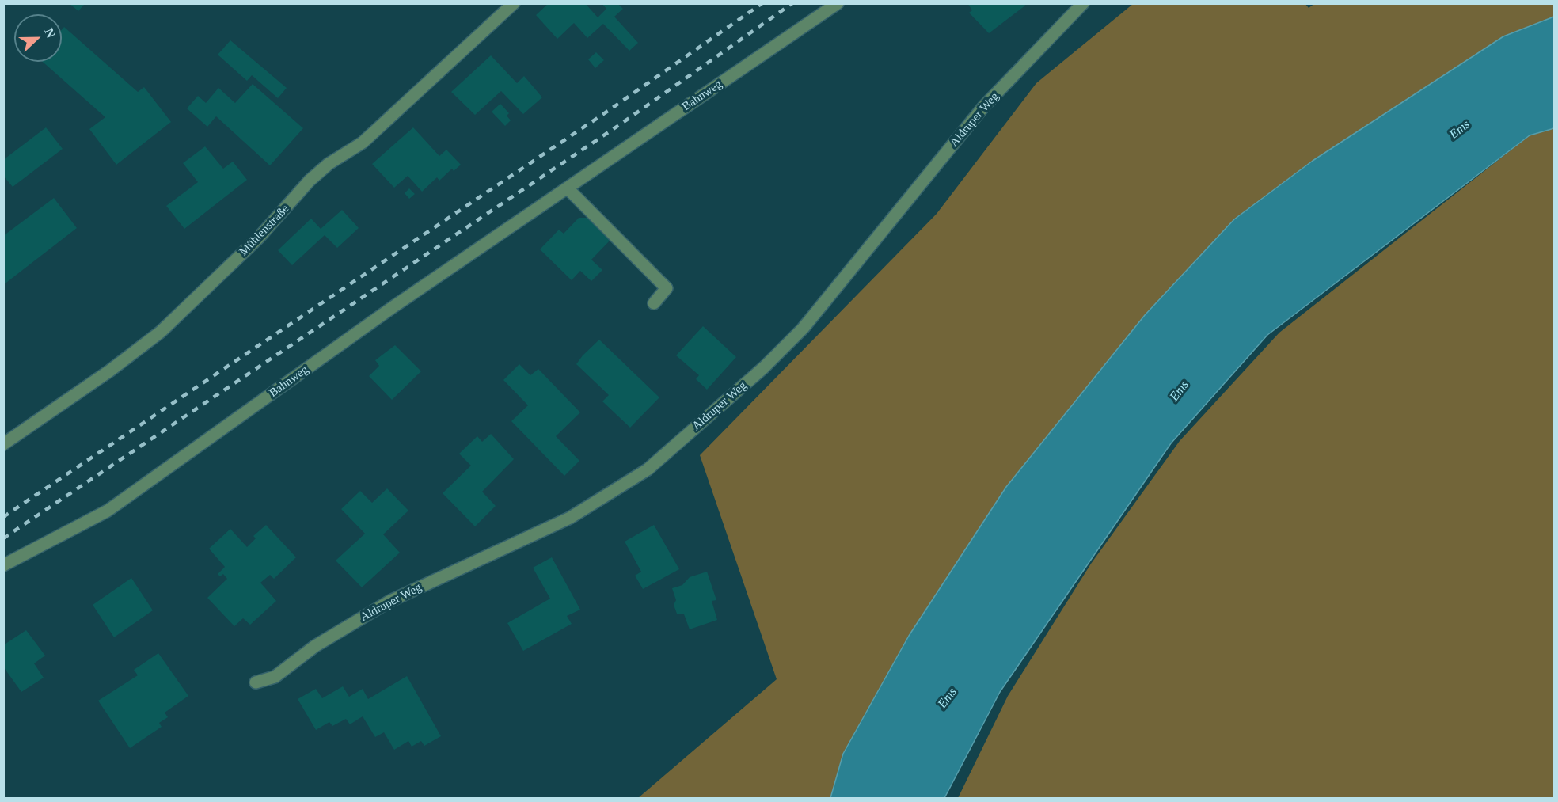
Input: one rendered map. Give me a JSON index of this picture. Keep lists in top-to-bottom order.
{
  "streets": {
    "street": ["Bahnweg", "Aldruper Weg", "Mühlenstraße"]
  },
  "water": ["Ems"],
  "north": "right"
}
